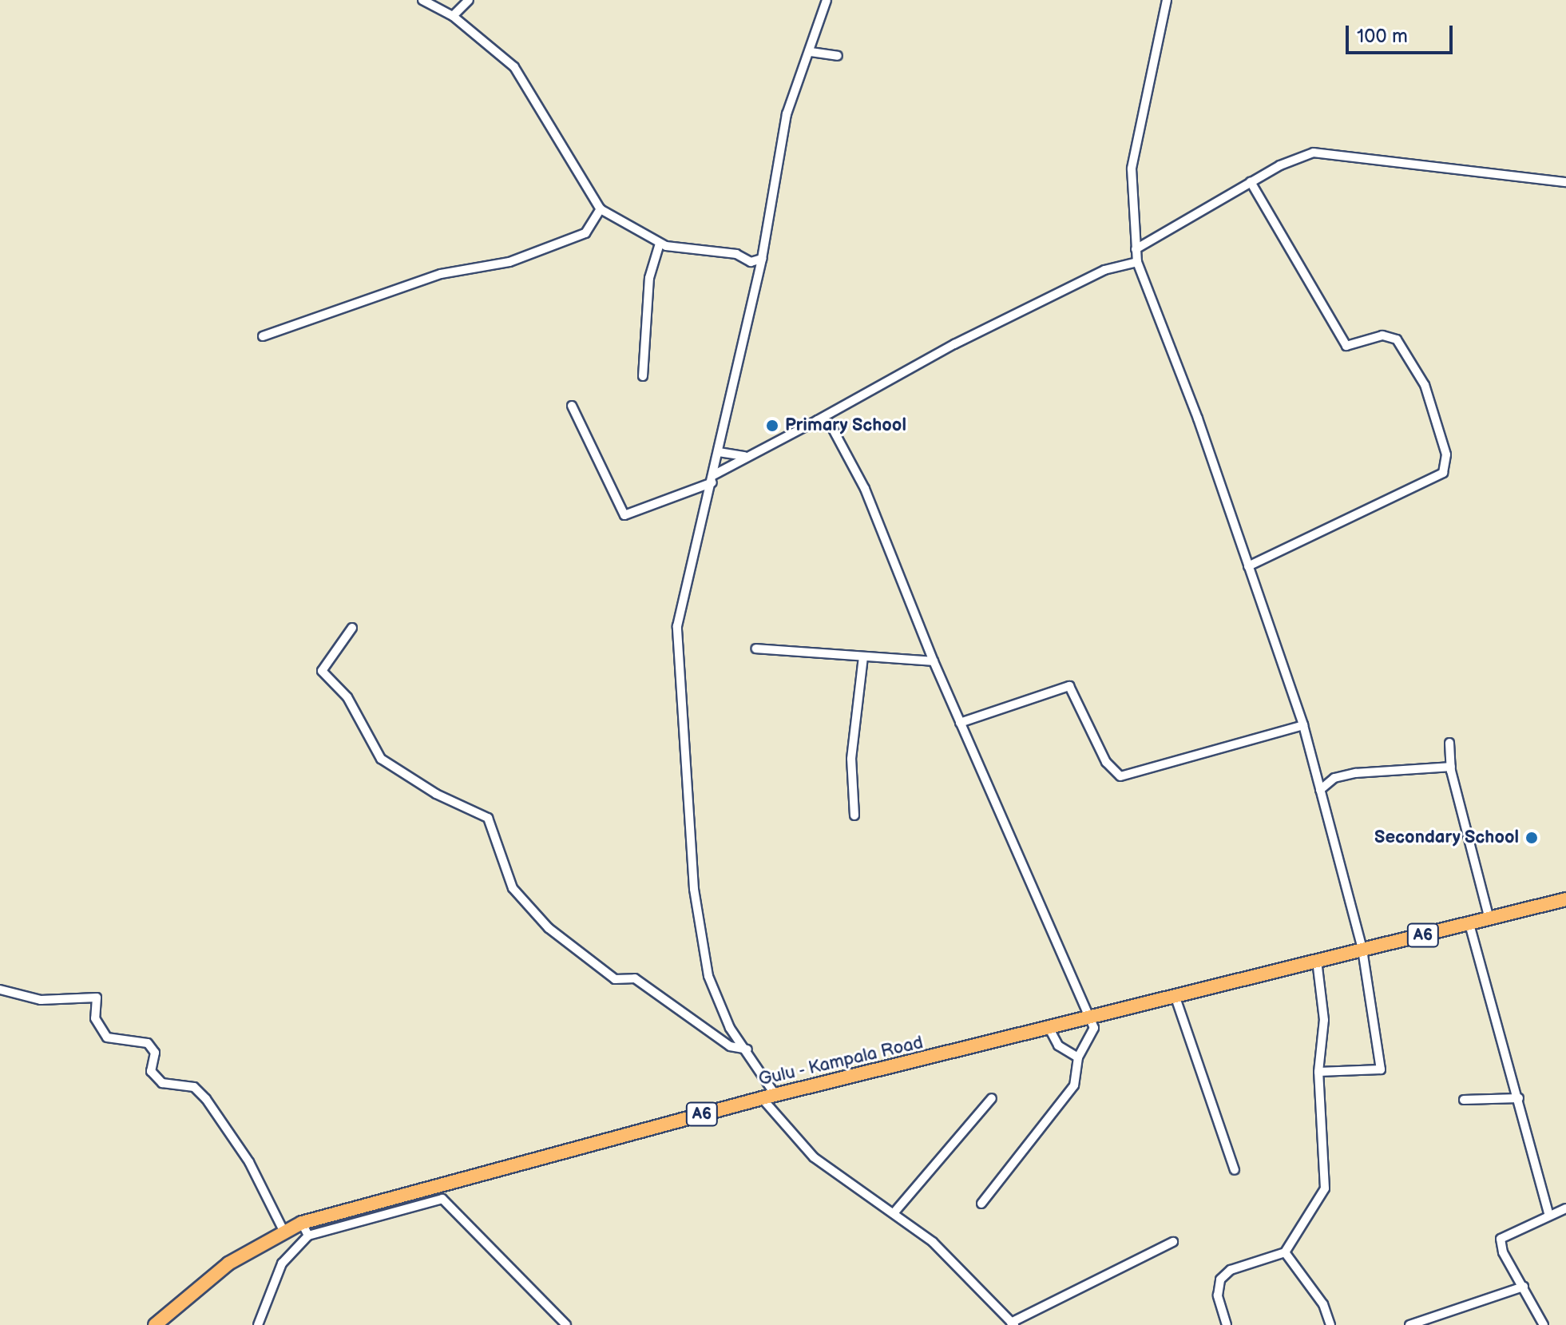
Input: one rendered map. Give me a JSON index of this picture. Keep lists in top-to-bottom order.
{
  "streets": {
    "main road": ["A6", "Gulu - Kampala Road"]
  },
  "places": ["Primary School", "Secondary School"],
  "scale_bar": "100 m"
}
